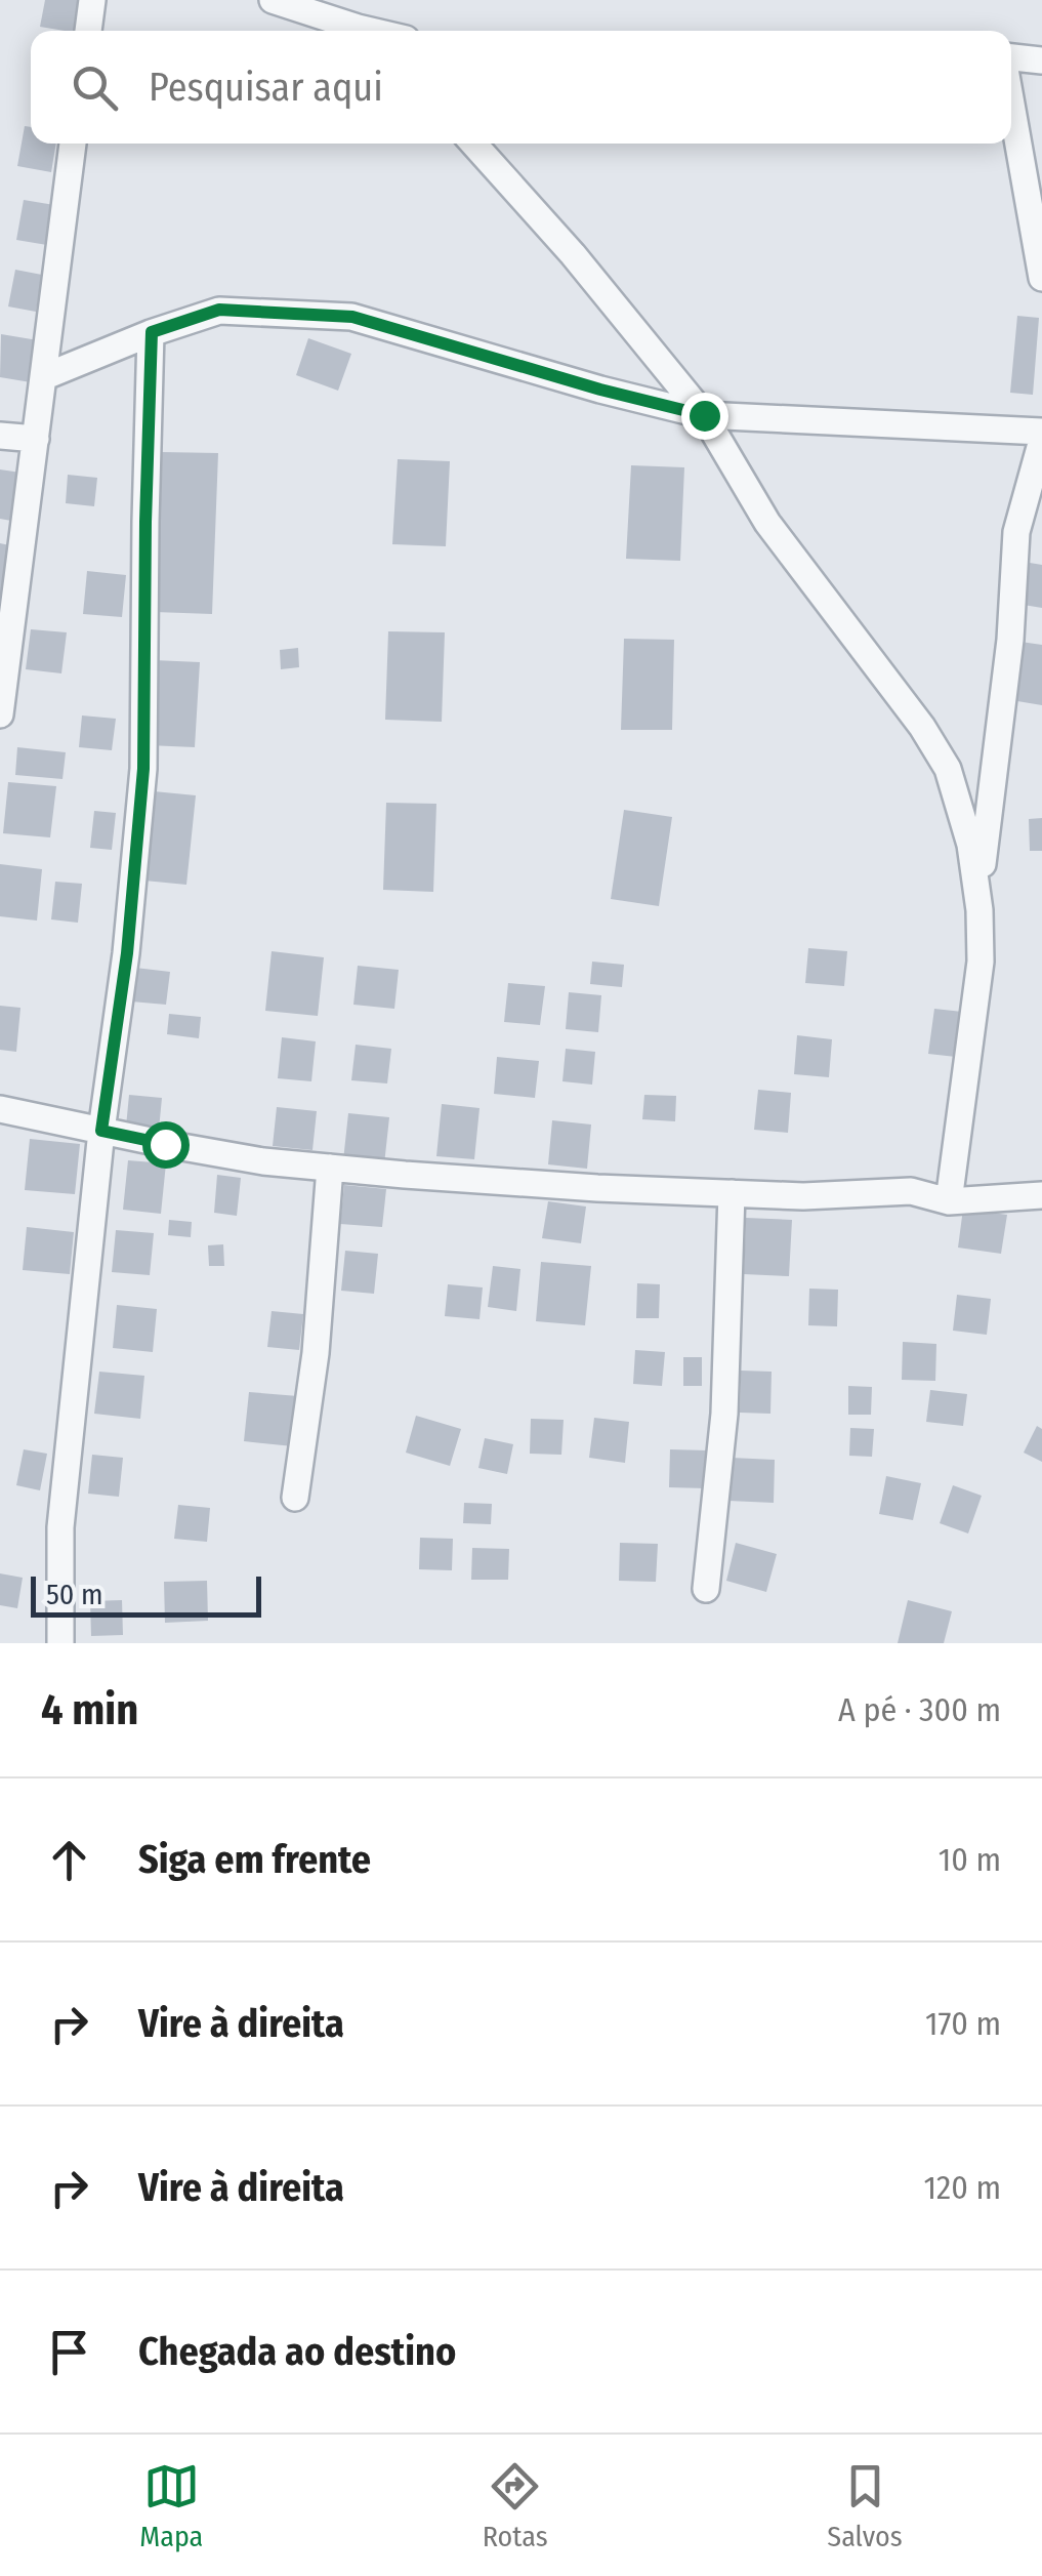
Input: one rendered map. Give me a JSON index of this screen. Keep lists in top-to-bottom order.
{
  "scale_bar": "50 m",
  "page": {
    "search": "Pesquisar aqui",
    "scale": "50 m",
    "heading": ["4 min", "A pé · 300 m"],
    "list": [
      ["Siga em frente", "10 m"],
      ["Vire à direita", "170 m"],
      ["Vire à direita", "120 m"],
      "Chegada ao destino"
    ],
    "nav": ["Mapa", "Rotas", "Salvos"]
  }
}
